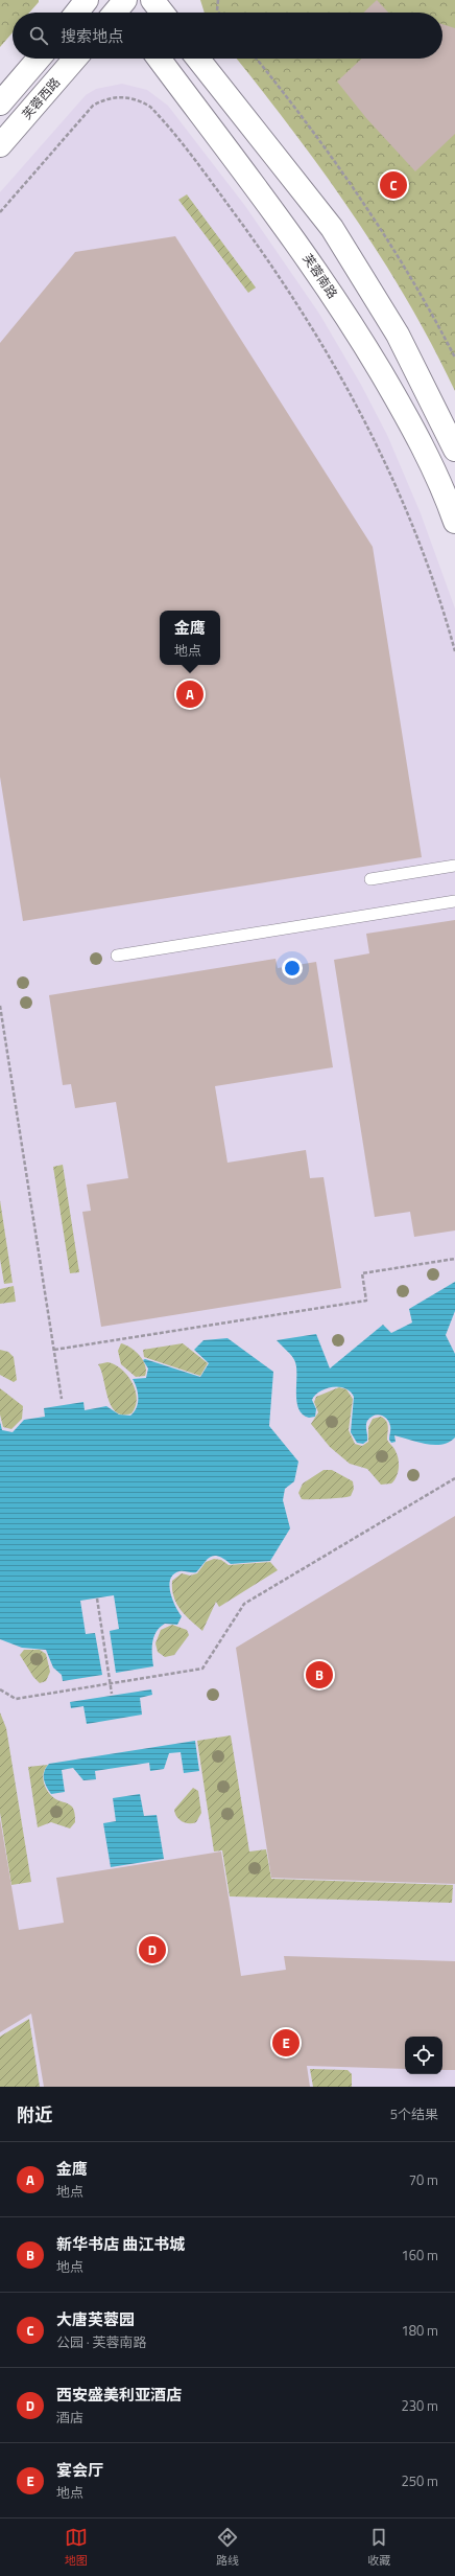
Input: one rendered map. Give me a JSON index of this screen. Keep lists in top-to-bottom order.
{
  "streets": {
    "main road": ["芙蓉西路", "芙蓉南路"]
  },
  "page": {
    "search": "搜索地点",
    "pins": [
      "C",
      "A",
      "B",
      "D",
      "E"
    ],
    "popup": ["金鹰", "地点"],
    "heading": ["附近", "5个结果"],
    "list": [
      {
        "mark": "A",
        "name": "金鹰",
        "note": "地点",
        "value": "70 m"
      },
      {
        "mark": "B",
        "name": "新华书店 曲江书城",
        "note": "地点",
        "value": "160 m"
      },
      {
        "mark": "C",
        "name": "大唐芙蓉园",
        "note": "公园 · 芙蓉南路",
        "value": "180 m"
      },
      {
        "mark": "D",
        "name": "西安盛美利亚酒店",
        "note": "酒店",
        "value": "230 m"
      },
      {
        "mark": "E",
        "name": "宴会厅",
        "note": "地点",
        "value": "250 m"
      }
    ],
    "nav": ["地图", "路线", "收藏"]
  }
}
